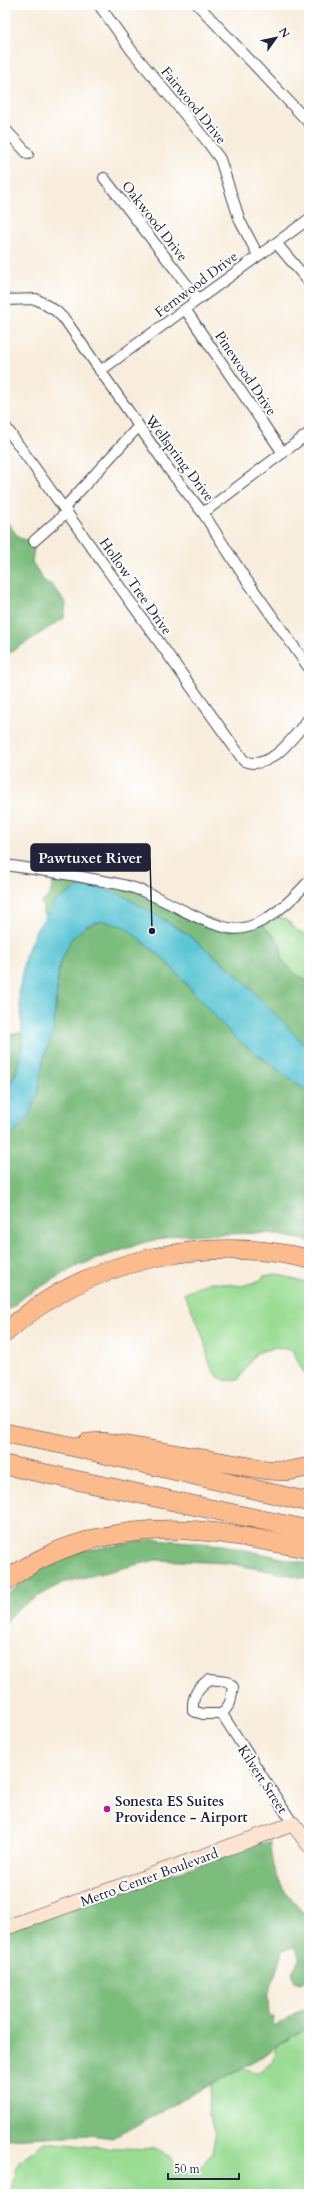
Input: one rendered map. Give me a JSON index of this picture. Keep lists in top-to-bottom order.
{
  "streets": {
    "street": [
      "Fairwood Drive",
      "Oakwood Drive",
      "Fernwood Drive",
      "Pinewood Drive",
      "Wellspring Drive",
      "Hollow Tree Drive",
      "Kilvert Street",
      "Metro Center Boulevard"
    ]
  },
  "crossings": [
    ["Fairwood Drive", "Fernwood Drive"],
    ["Oakwood Drive", "Fernwood Drive"],
    ["Fernwood Drive", "Pinewood Drive"],
    ["Fernwood Drive", "Wellspring Drive"],
    ["Kilvert Street", "Metro Center Boulevard"]
  ],
  "places": ["Pawtuxet River", "Sonesta ES Suites Providence - Airport"],
  "scale_bar": "50 m",
  "north": "top right"
}
